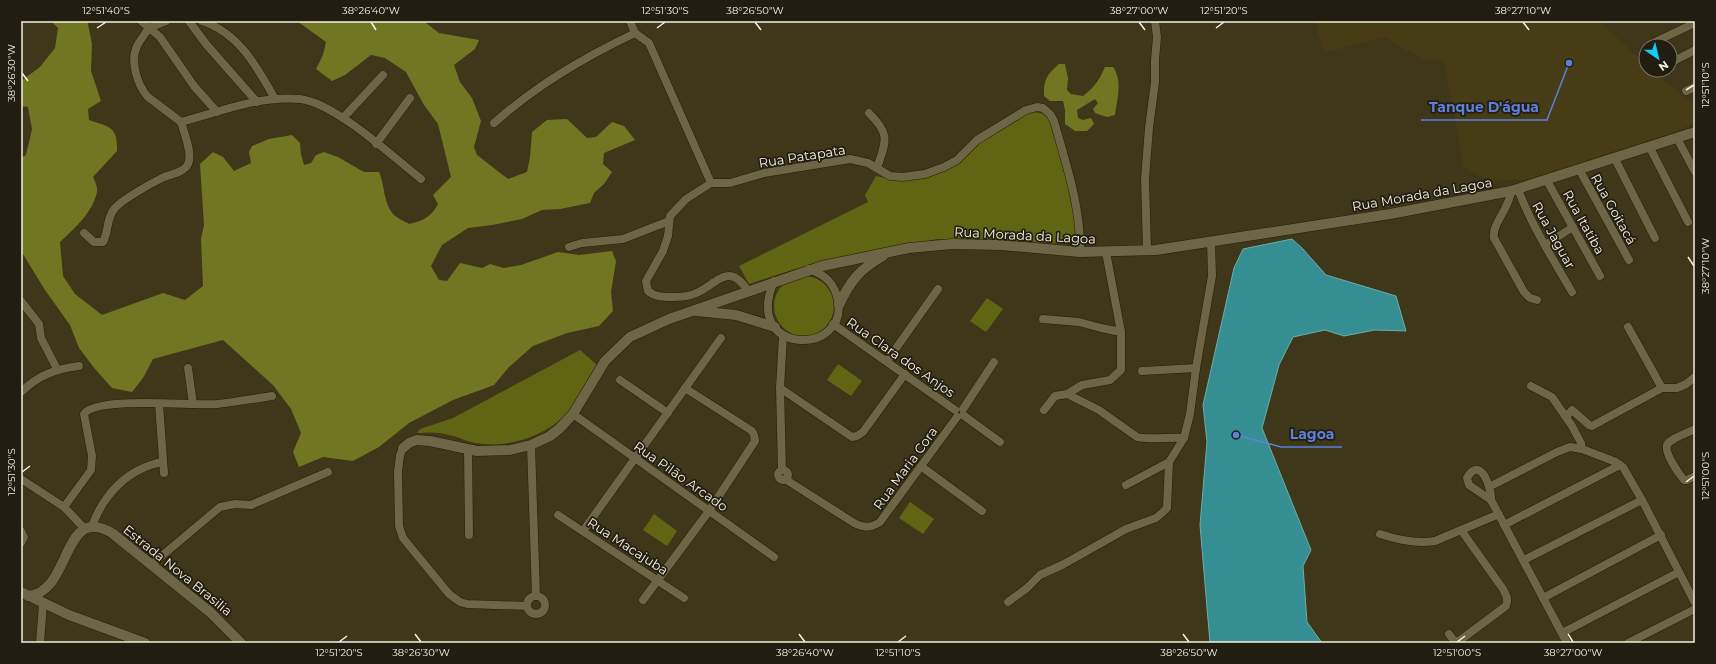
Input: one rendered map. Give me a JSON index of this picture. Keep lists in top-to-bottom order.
{
  "streets": {
    "street": [
      "Rua Patapata",
      "Rua Morada da Lagoa",
      "Rua Goitacá",
      "Rua Itatiba",
      "Rua Jaguar",
      "Rua Clara dos Anjos",
      "Rua Maria Cora",
      "Rua Pilão Arcado",
      "Rua Macajuba",
      "Estrada Nova Brasilia"
    ]
  },
  "crossings": [
    ["Rua Patapata", "Rua Morada da Lagoa"],
    ["Rua Morada da Lagoa", "Rua Goitacá"],
    ["Rua Morada da Lagoa", "Rua Itatiba"],
    ["Rua Morada da Lagoa", "Rua Jaguar"],
    ["Rua Morada da Lagoa", "Rua Clara dos Anjos"],
    ["Rua Morada da Lagoa", "Rua Pilão Arcado"],
    ["Rua Clara dos Anjos", "Rua Maria Cora"]
  ],
  "places": ["Tanque D'água", "Lagoa"],
  "north": "bottom right",
  "coordinates": [
    "12°51'40\"S",
    "38°26'40\"W",
    "12°51'30\"S",
    "38°26'50\"W",
    "38°27'00\"W",
    "12°51'20\"S",
    "38°27'10\"W",
    "38°26'30\"W",
    "12°51'10\"S",
    "12°51'00\"S"
  ]
}
